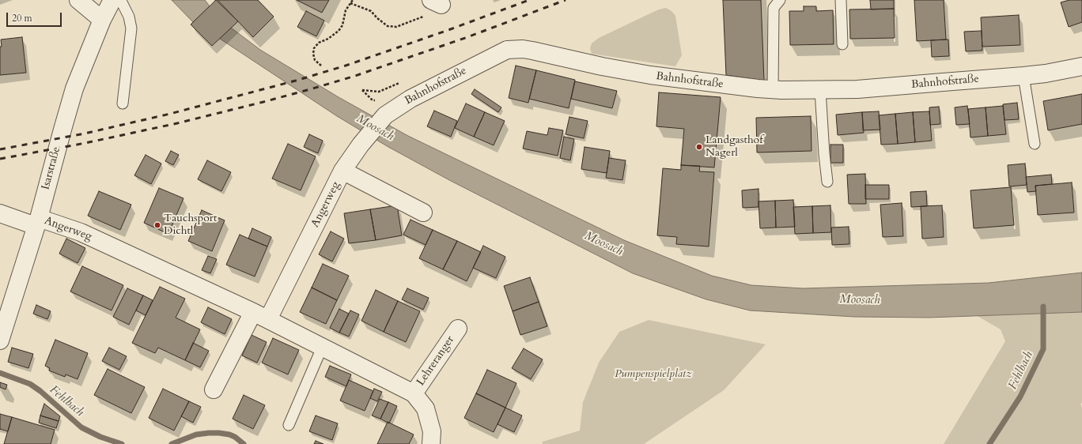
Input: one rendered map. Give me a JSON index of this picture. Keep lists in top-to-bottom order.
{
  "streets": {
    "street": [
      "Bahnhofstraße",
      "Isarstraße",
      "Angerweg",
      "Lehreranger"
    ]
  },
  "crossings": [
    ["Bahnhofstraße", "Angerweg"],
    ["Isarstraße", "Angerweg"],
    ["Angerweg", "Lehreranger"]
  ],
  "water": ["Moosach", "Fehlbach"],
  "parks": ["Pumpenspielplatz"],
  "places": ["Landgasthof Nagerl", "Tauchsport Dichtl"],
  "scale_bar": "20 m"
}
